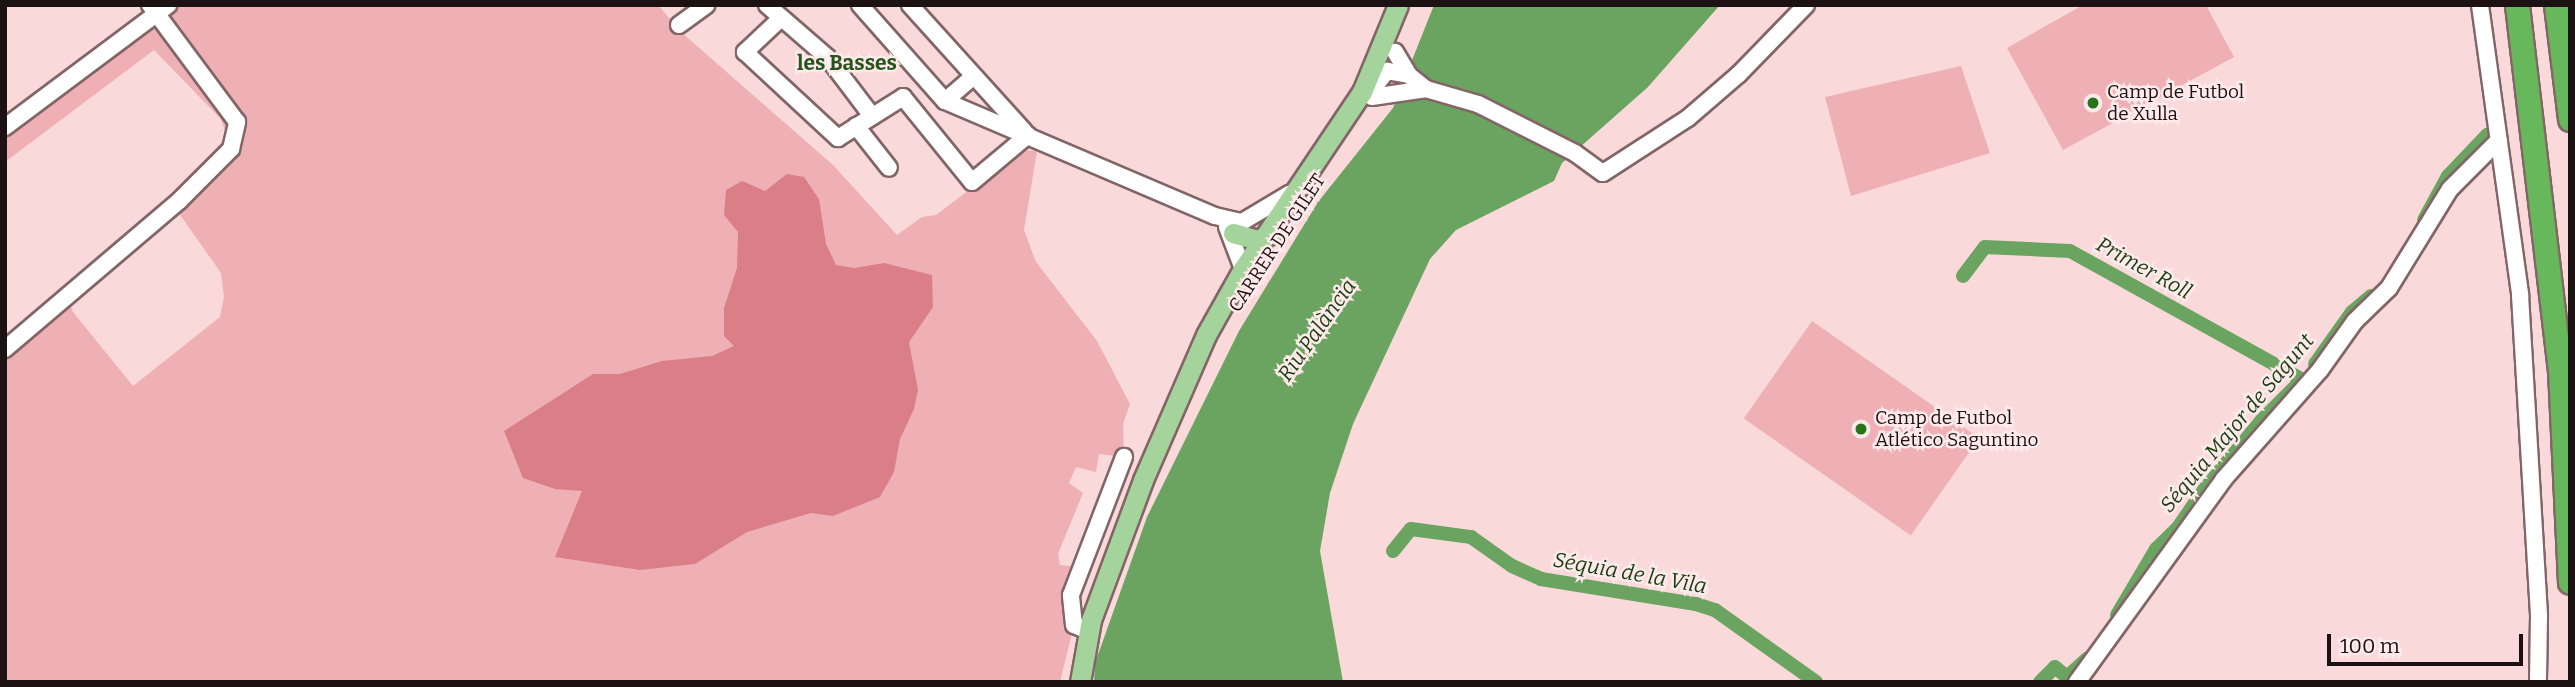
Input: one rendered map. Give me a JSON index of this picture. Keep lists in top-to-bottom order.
{
  "streets": {
    "main road": ["CARRER DE GILET"]
  },
  "districts": ["les Basses"],
  "water": [
    "Primer Roll",
    "Riu Palància",
    "Séquia Major de Sagunt",
    "Séquia de la Vila"
  ],
  "places": ["Camp de Futbol de Xulla", "Camp de Futbol Atlético Saguntino"],
  "scale_bar": "100 m"
}
